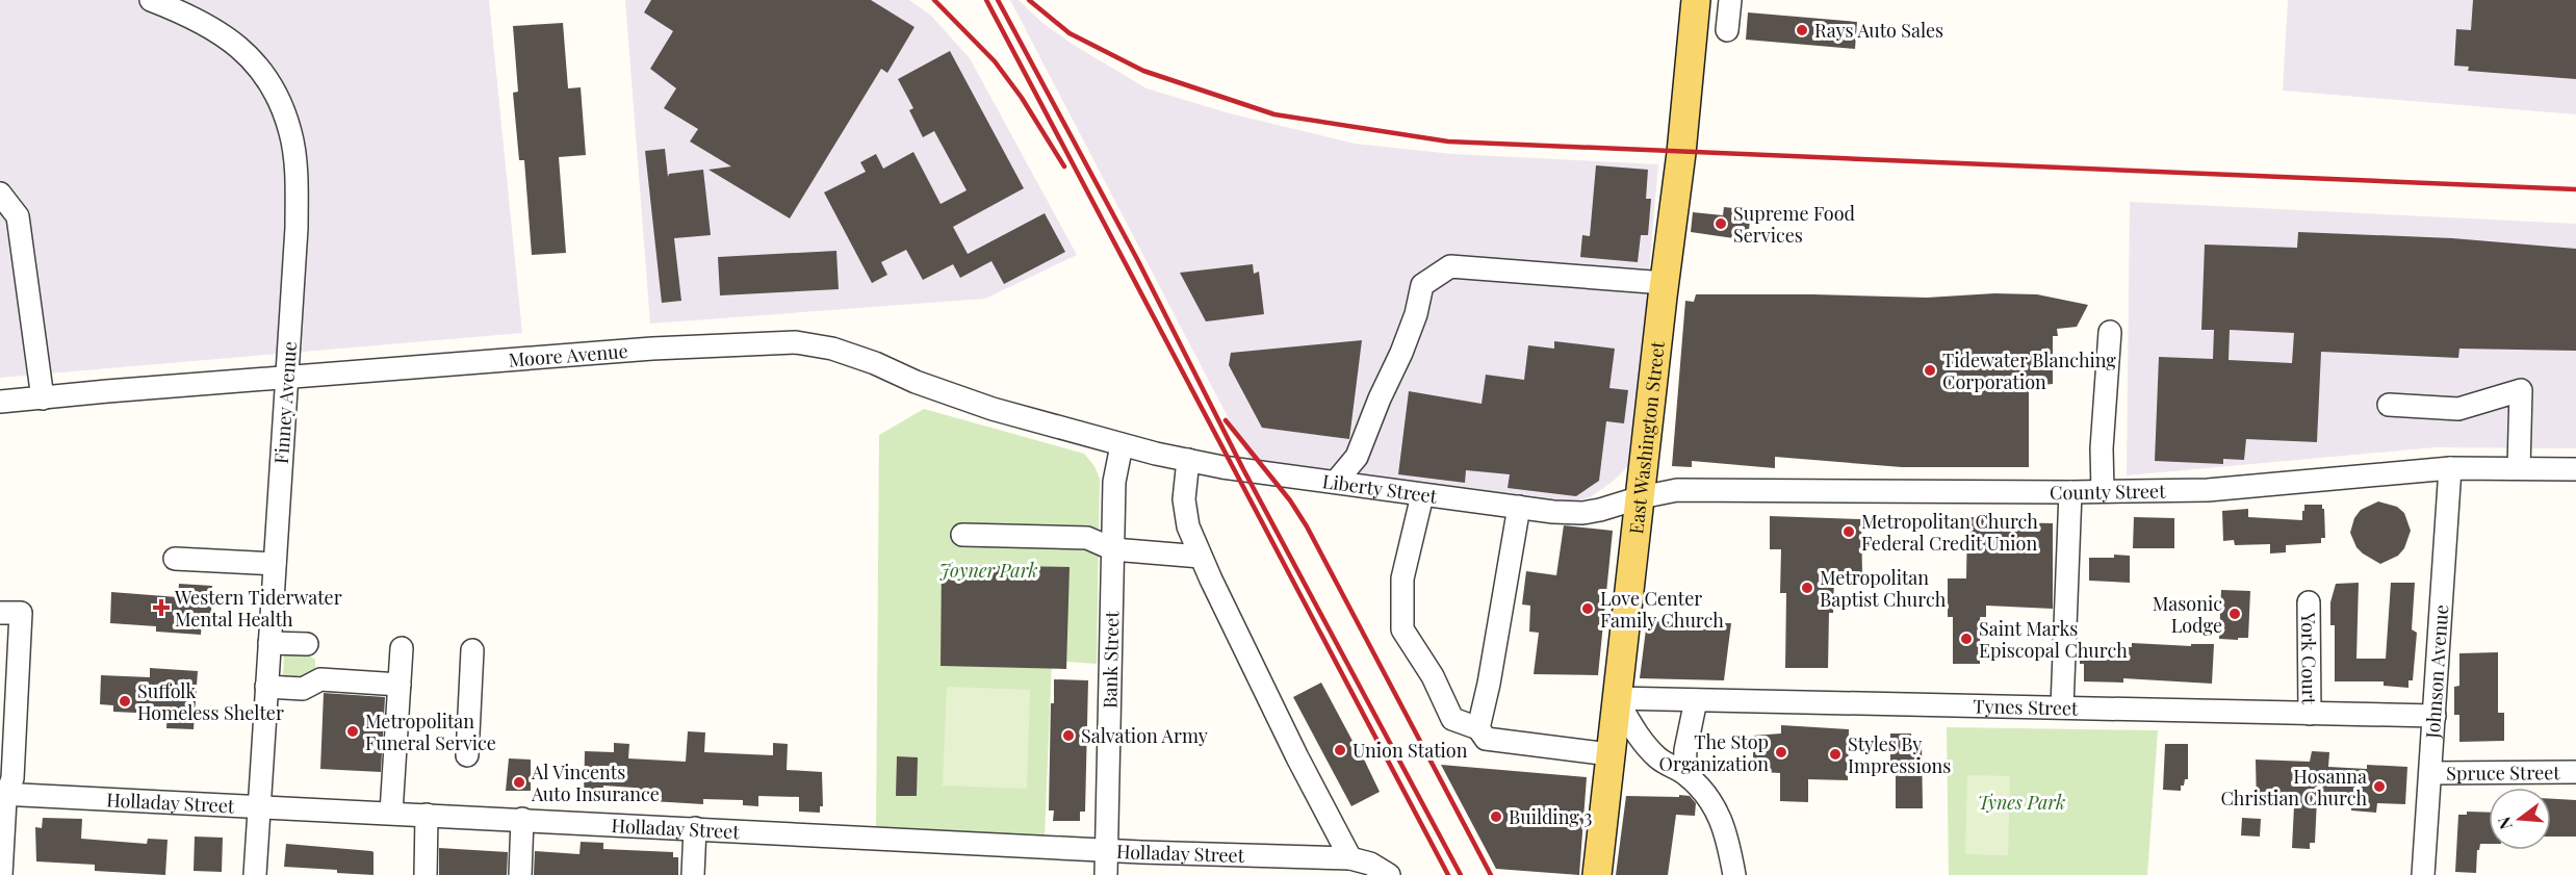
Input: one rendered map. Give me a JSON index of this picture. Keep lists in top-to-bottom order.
{
  "streets": {
    "main road": ["East Washington Street"],
    "street": [
      "Moore Avenue",
      "Finney Avenue",
      "Liberty Street",
      "County Street",
      "York Court",
      "Bank Street",
      "Johnson Avenue",
      "Tynes Street",
      "Spruce Street",
      "Holladay Street"
    ]
  },
  "crossings": [
    ["Moore Avenue", "Finney Avenue"],
    ["Moore Avenue", "Liberty Street"],
    ["Moore Avenue", "Bank Street"],
    ["Finney Avenue", "Holladay Street"],
    ["East Washington Street", "Liberty Street"],
    ["East Washington Street", "County Street"],
    ["East Washington Street", "Tynes Street"],
    ["Liberty Street", "County Street"],
    ["Liberty Street", "Bank Street"],
    ["County Street", "Johnson Avenue"],
    ["York Court", "Tynes Street"],
    ["Bank Street", "Holladay Street"],
    ["Johnson Avenue", "Tynes Street"],
    ["Johnson Avenue", "Spruce Street"]
  ],
  "parks": ["Joyner Park", "Tynes Park"],
  "places": {
    "other": [
      "Rays Auto Sales",
      "Supreme Food Services",
      "Tidewater Blanching Corporation",
      "Metropolitan Church Federal Credit Union",
      "Metropolitan Baptist Church",
      "Love Center Family Church",
      "Masonic Lodge",
      "Saint Marks Episcopal Church",
      "Suffolk Homeless Shelter",
      "Metropolitan Funeral Service",
      "Salvation Army",
      "Union Station",
      "The Stop Organization",
      "Styles By Impressions",
      "Al Vincents Auto Insurance",
      "Hosanna Christian Church",
      "Building 3"
    ],
    "health": ["Western Tiderwater Mental Health"]
  },
  "north": "left"
}
